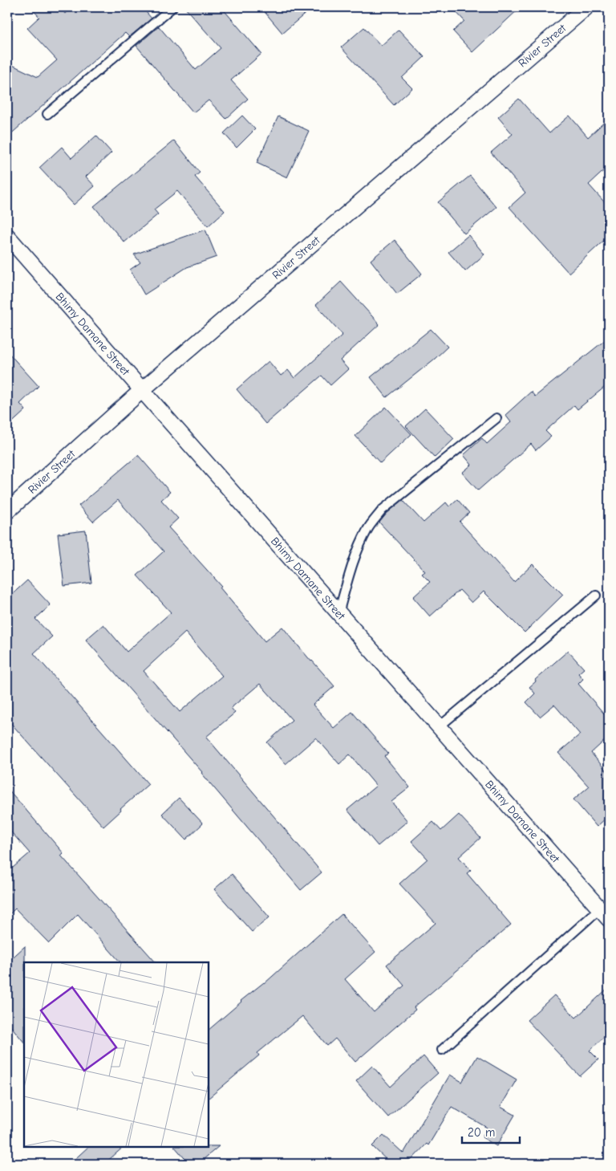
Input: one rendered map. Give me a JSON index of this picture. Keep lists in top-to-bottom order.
{
  "streets": {
    "street": ["Rivier Street", "Bhimy Damane Street"]
  },
  "crossings": [
    ["Rivier Street", "Bhimy Damane Street"]
  ],
  "scale_bar": "20 m"
}
